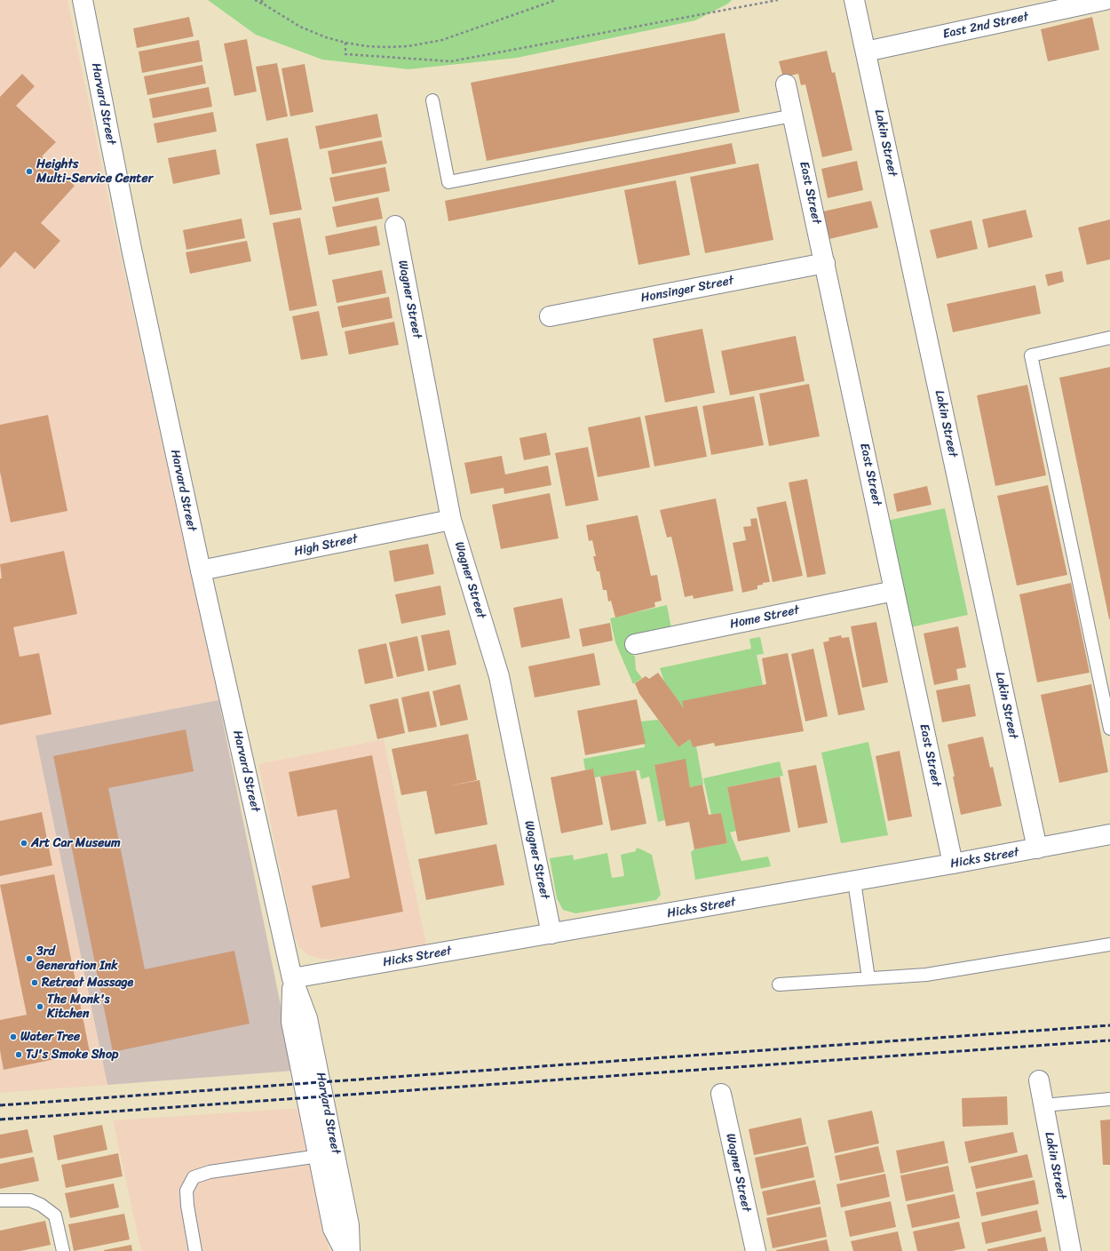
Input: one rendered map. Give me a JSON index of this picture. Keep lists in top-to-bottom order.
{
  "streets": {
    "street": [
      "East 2nd Street",
      "Harvard Street",
      "Lakin Street",
      "East Street",
      "Honsinger Street",
      "Wagner Street",
      "High Street",
      "Home Street",
      "Hicks Street"
    ]
  },
  "crossings": [
    ["East 2nd Street", "Lakin Street"],
    ["Harvard Street", "High Street"],
    ["Harvard Street", "Hicks Street"],
    ["Lakin Street", "Hicks Street"],
    ["East Street", "Honsinger Street"],
    ["East Street", "Home Street"],
    ["East Street", "Hicks Street"],
    ["Wagner Street", "High Street"],
    ["Wagner Street", "Hicks Street"]
  ],
  "places": [
    "Heights Multi-Service Center",
    "Art Car Museum",
    "3rd Generation Ink",
    "Retreat Massage",
    "The Monk's Kitchen",
    "Water Tree",
    "TJ's Smoke Shop"
  ]
}
